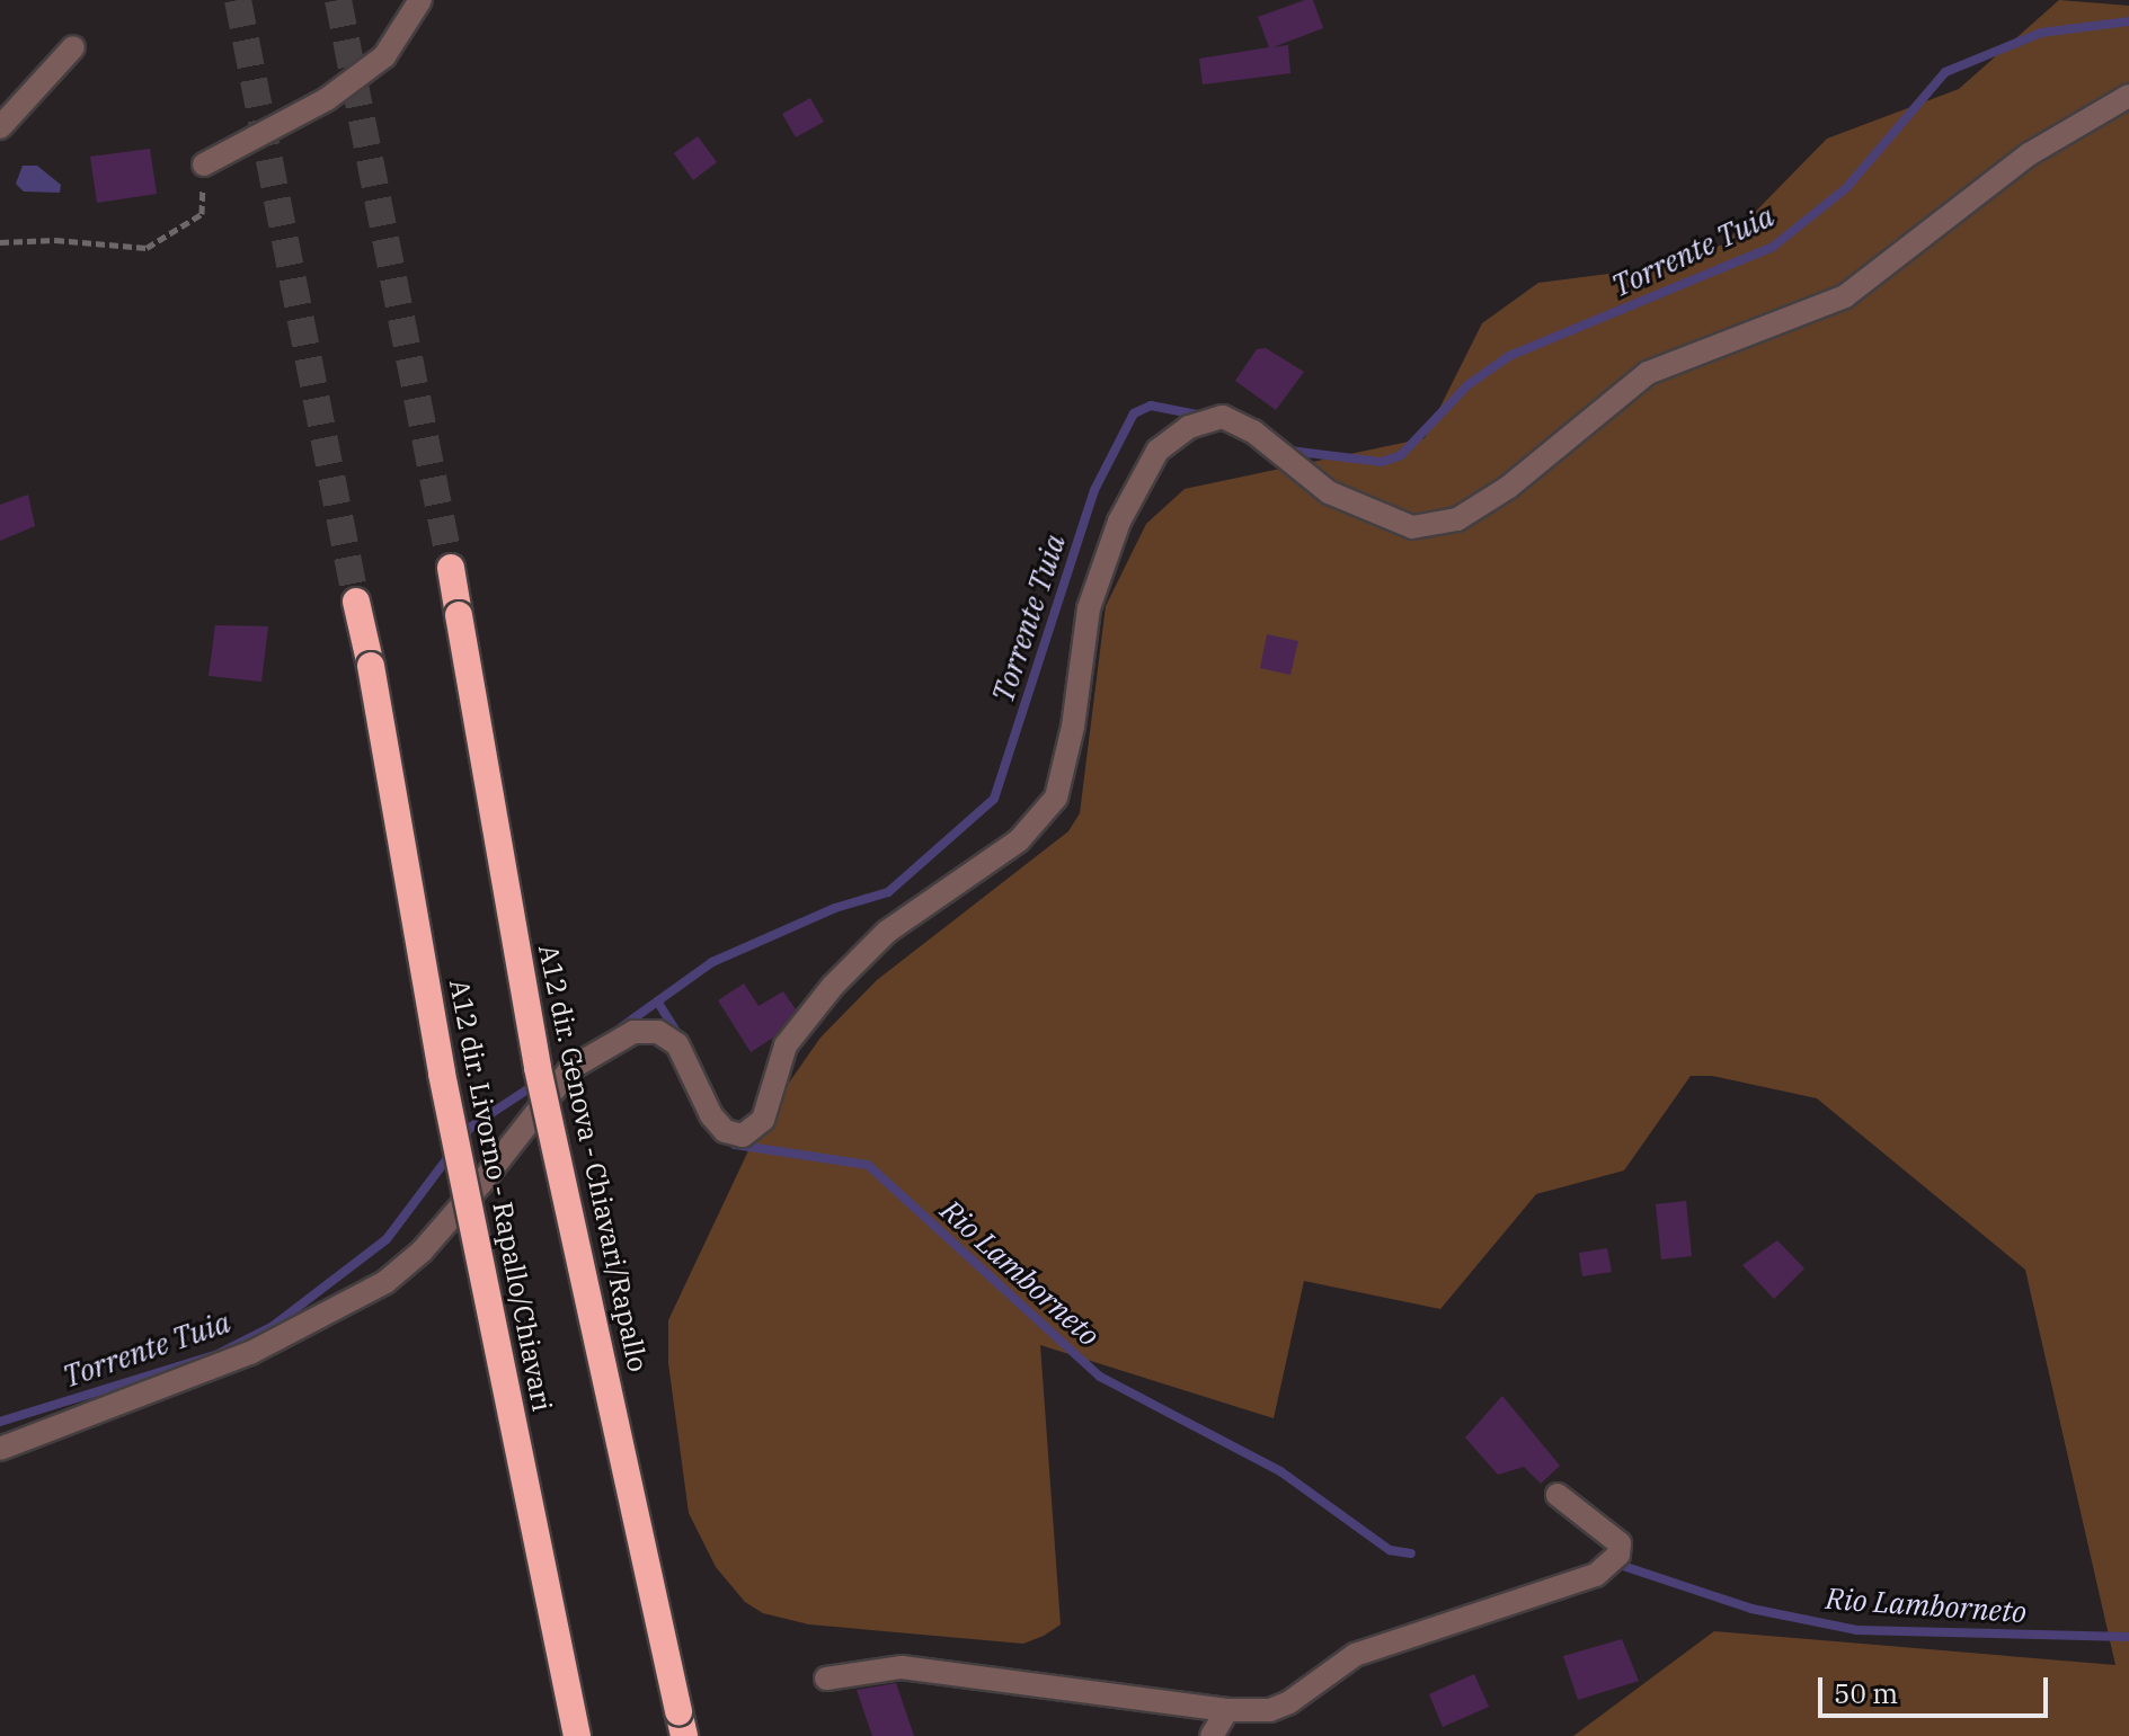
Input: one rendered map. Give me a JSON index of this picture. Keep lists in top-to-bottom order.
{
  "streets": {
    "highway": ["A12 dir. Genova - Chiavari/Rapallo", "A12 dir. Livorno - Rapallo/Chiavari"]
  },
  "water": ["Torrente Tuia", "Rio Lamborneto"],
  "scale_bar": "50 m"
}
